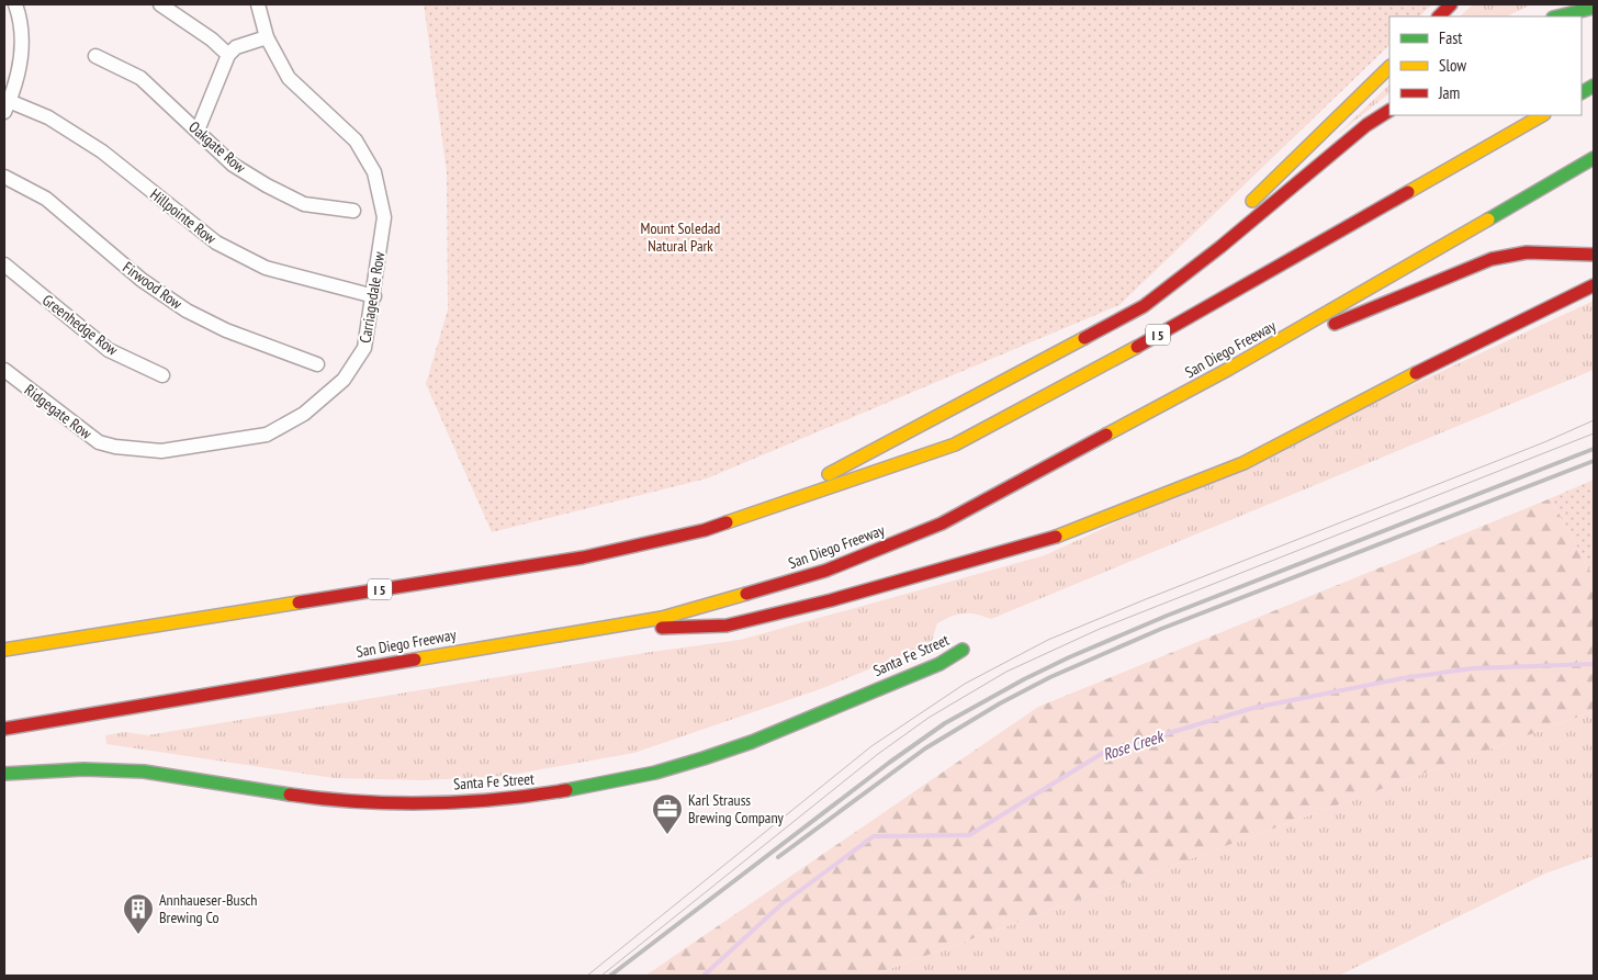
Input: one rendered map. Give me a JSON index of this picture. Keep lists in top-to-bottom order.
{
  "streets": {
    "main road": ["I 5", "San Diego Freeway", "Santa Fe Street"],
    "street": [
      "Oakgate Row",
      "Hillpointe Row",
      "Firwood Row",
      "Carriagedale Row",
      "Greenhedge Row",
      "Ridgegate Row"
    ]
  },
  "crossings": [
    ["Hillpointe Row", "Carriagedale Row"],
    ["Carriagedale Row", "Ridgegate Row"]
  ],
  "water": ["Rose Creek"],
  "parks": ["Mount Soledad Natural Park"],
  "places": {
    "office": ["Karl Strauss Brewing Company"],
    "building": ["Annhaueser-Busch Brewing Co"]
  },
  "legend": ["Fast", "Slow", "Jam"]
}
